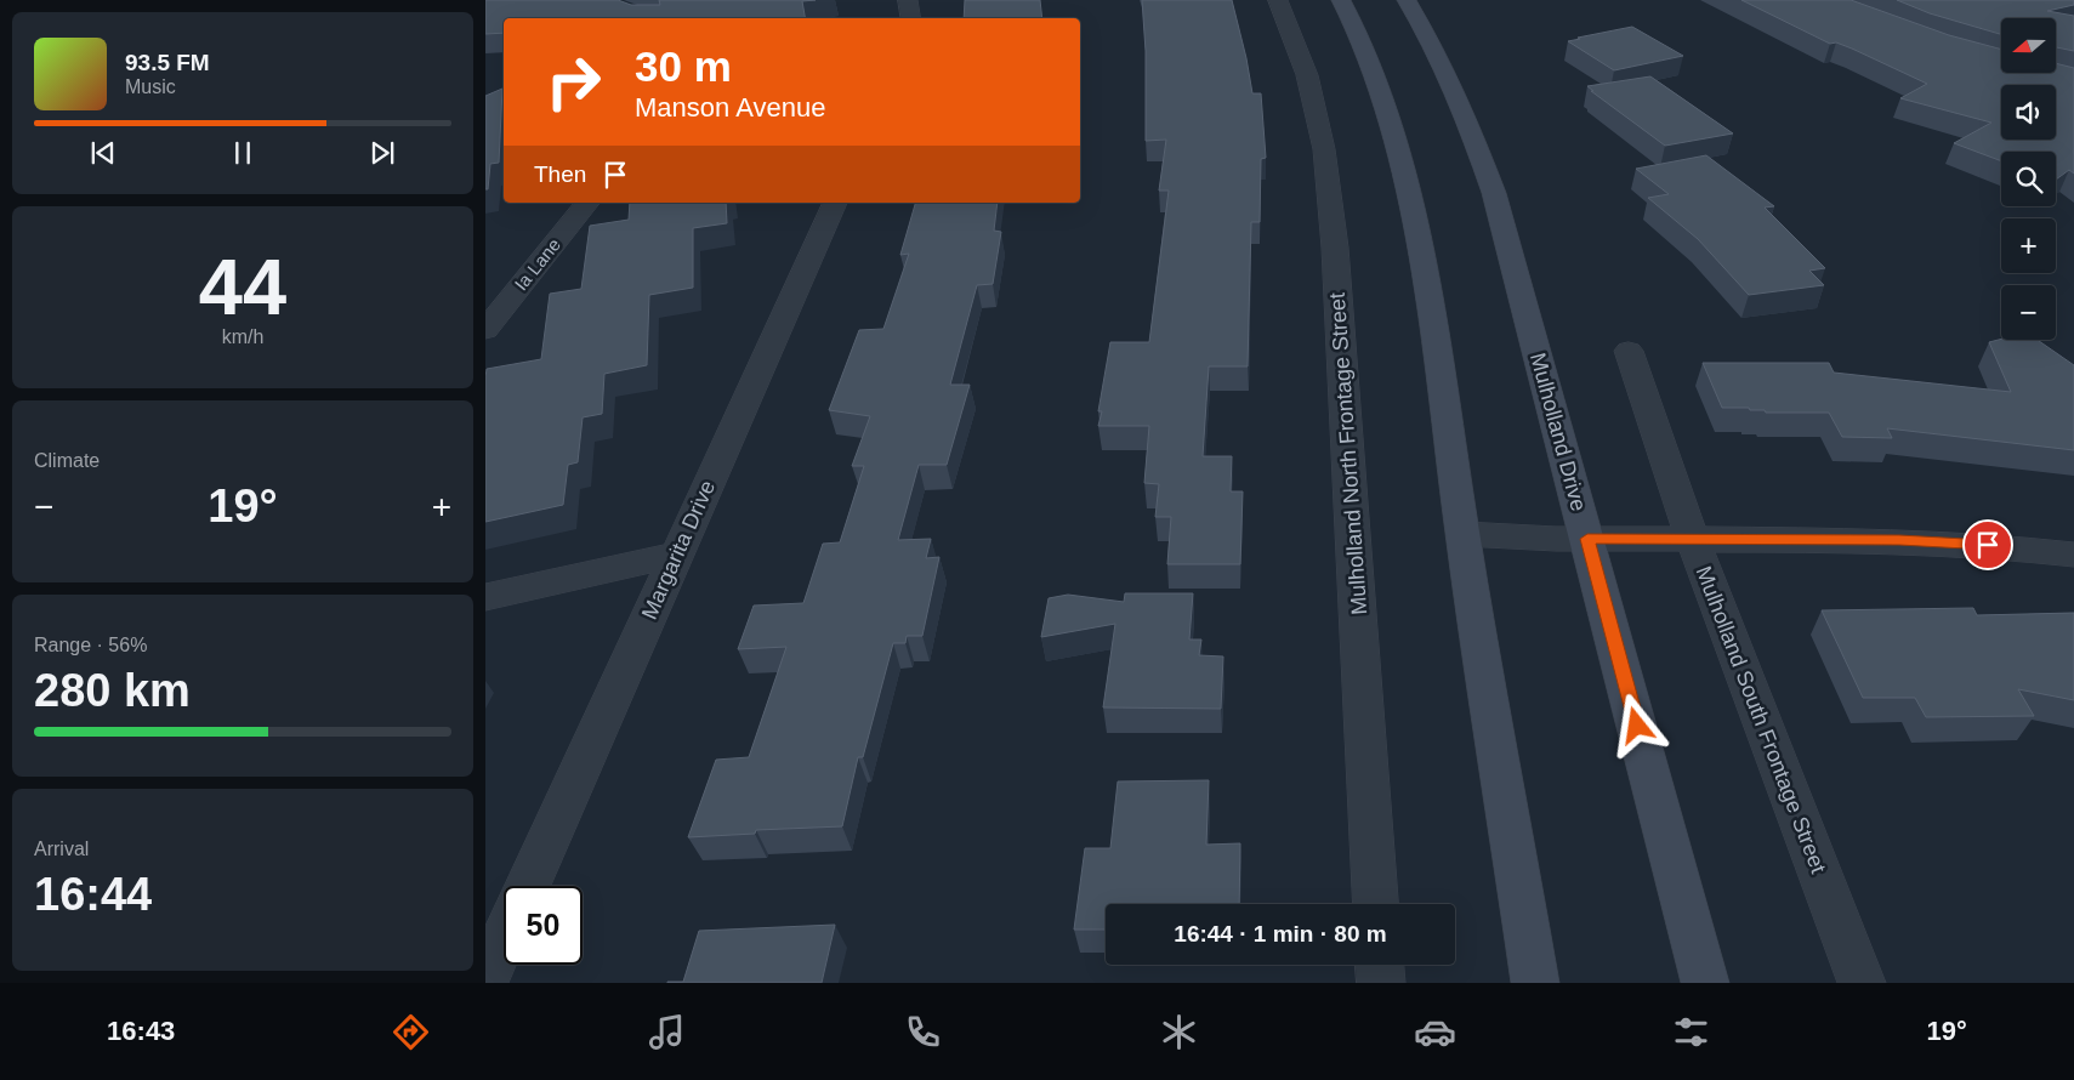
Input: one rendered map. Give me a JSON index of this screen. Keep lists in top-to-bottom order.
{
  "streets": {
    "main road": ["Mulholland Drive"],
    "street": [
      "Ia Lane",
      "Mulholland North Frontage Street",
      "Margarita Drive",
      "Mulholland South Frontage Street"
    ]
  },
  "north": "left",
  "page": {
    "map_buttons": ["+", "−"],
    "turn": ["30 m", "Manson Avenue"],
    "song": ["93.5 FM", "Music"],
    "then": "Then",
    "tile": [
      ["44", "km/h"],
      "Climate",
      ["Range · 56%", "280 km"],
      ["Arrival", "16:44"]
    ],
    "heat": ["−", "19°", "+"],
    "limit": "50",
    "trip": "16:44 · 1 min · 80 m",
    "tabs": ["16:43", "19°"]
  }
}
